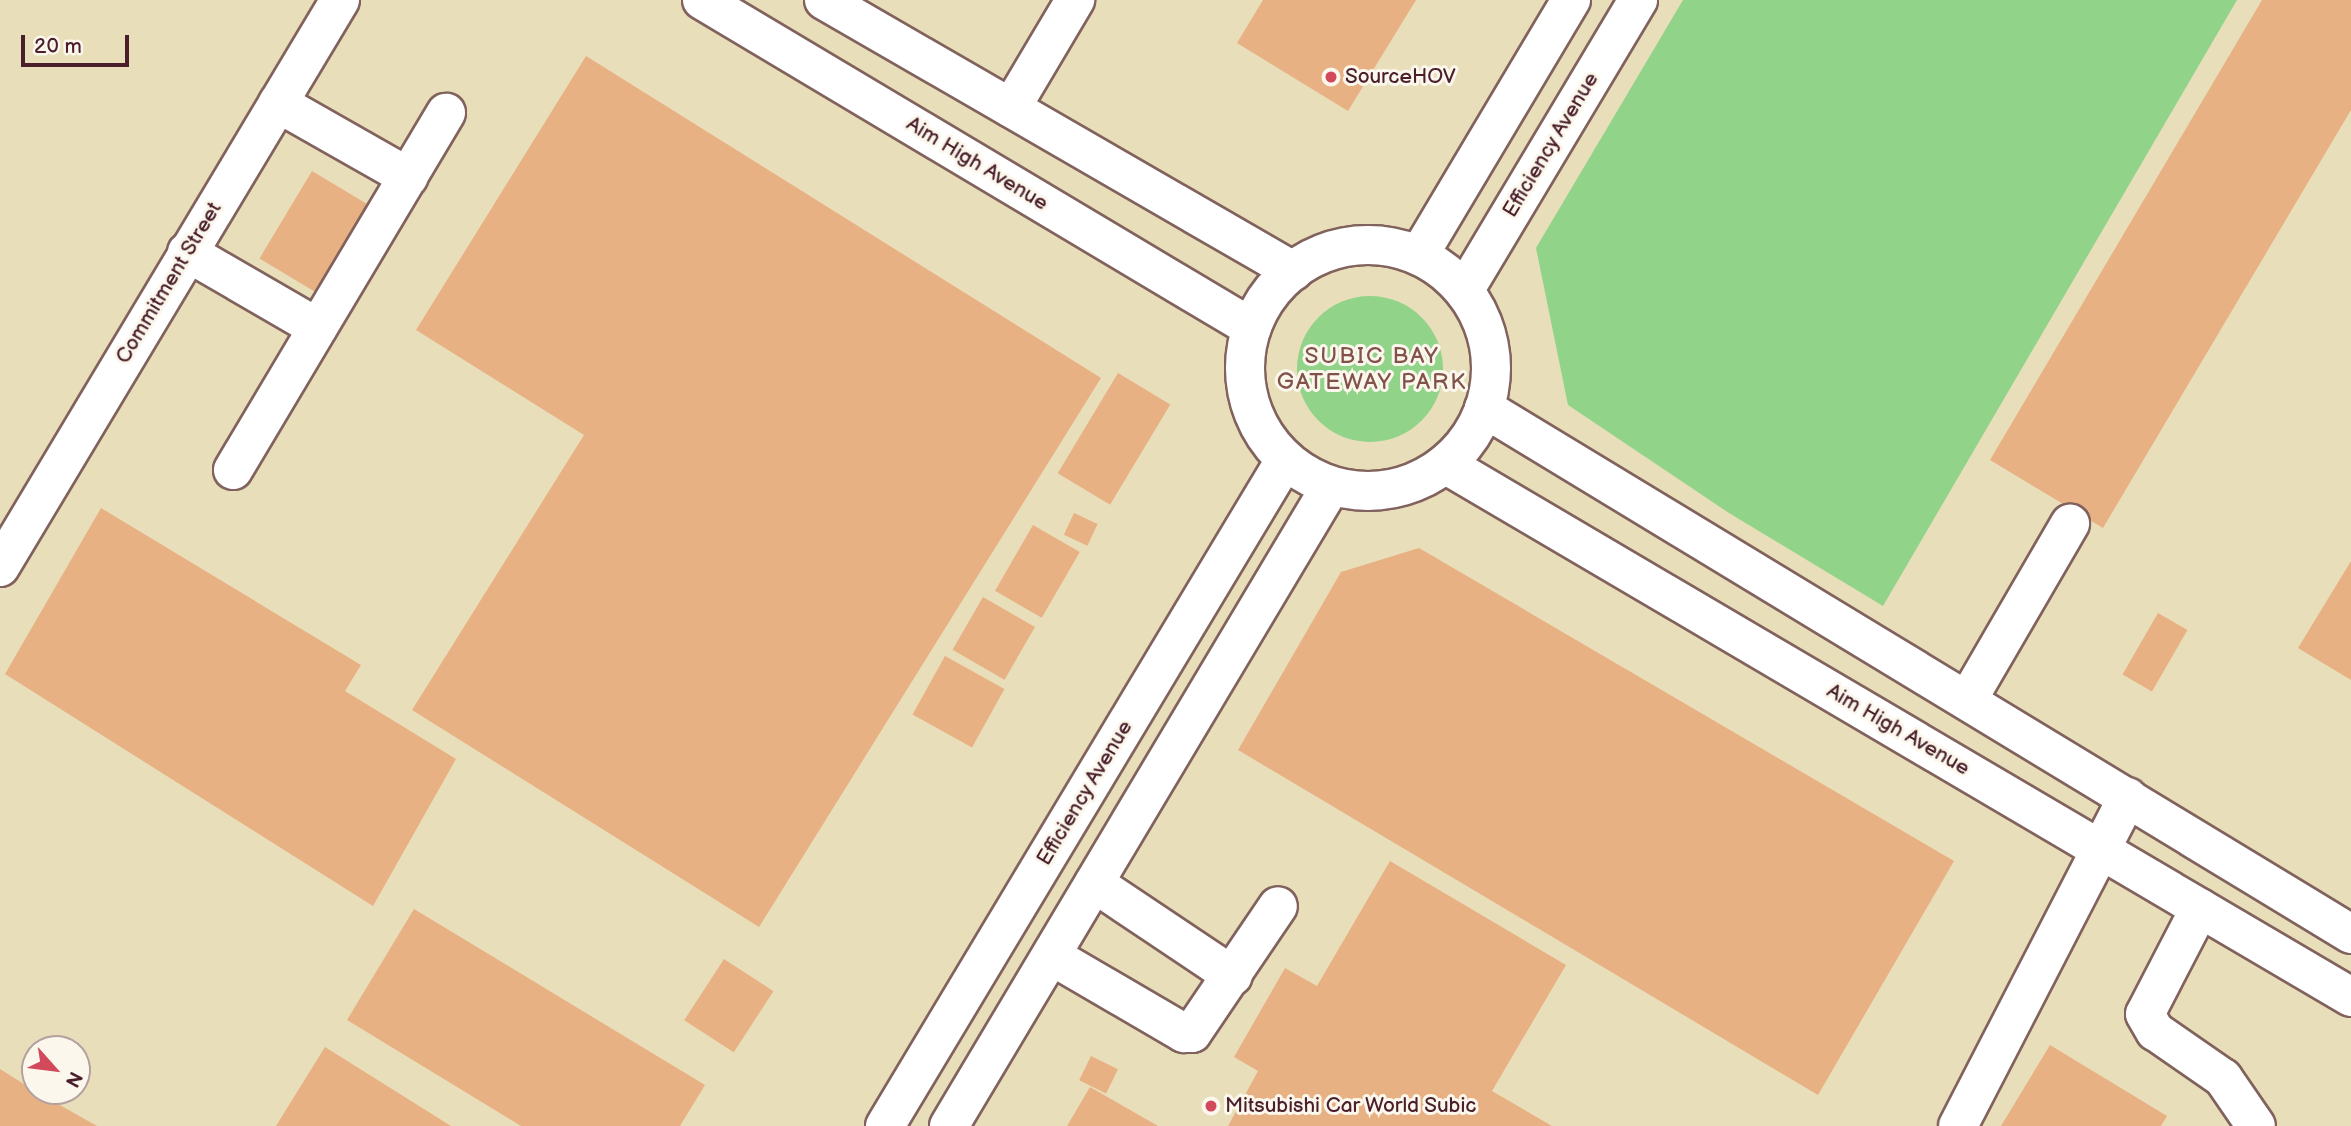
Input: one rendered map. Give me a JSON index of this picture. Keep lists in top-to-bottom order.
{
  "streets": {
    "street": ["Efficiency Avenue", "Aim High Avenue", "Commitment Street"]
  },
  "crossings": [
    ["Efficiency Avenue", "Aim High Avenue"]
  ],
  "districts": ["SUBIC BAY GATEWAY PARK"],
  "places": ["SourceHOV", "Mitsubishi Car World Subic"],
  "scale_bar": "20 m",
  "north": "bottom right"
}
